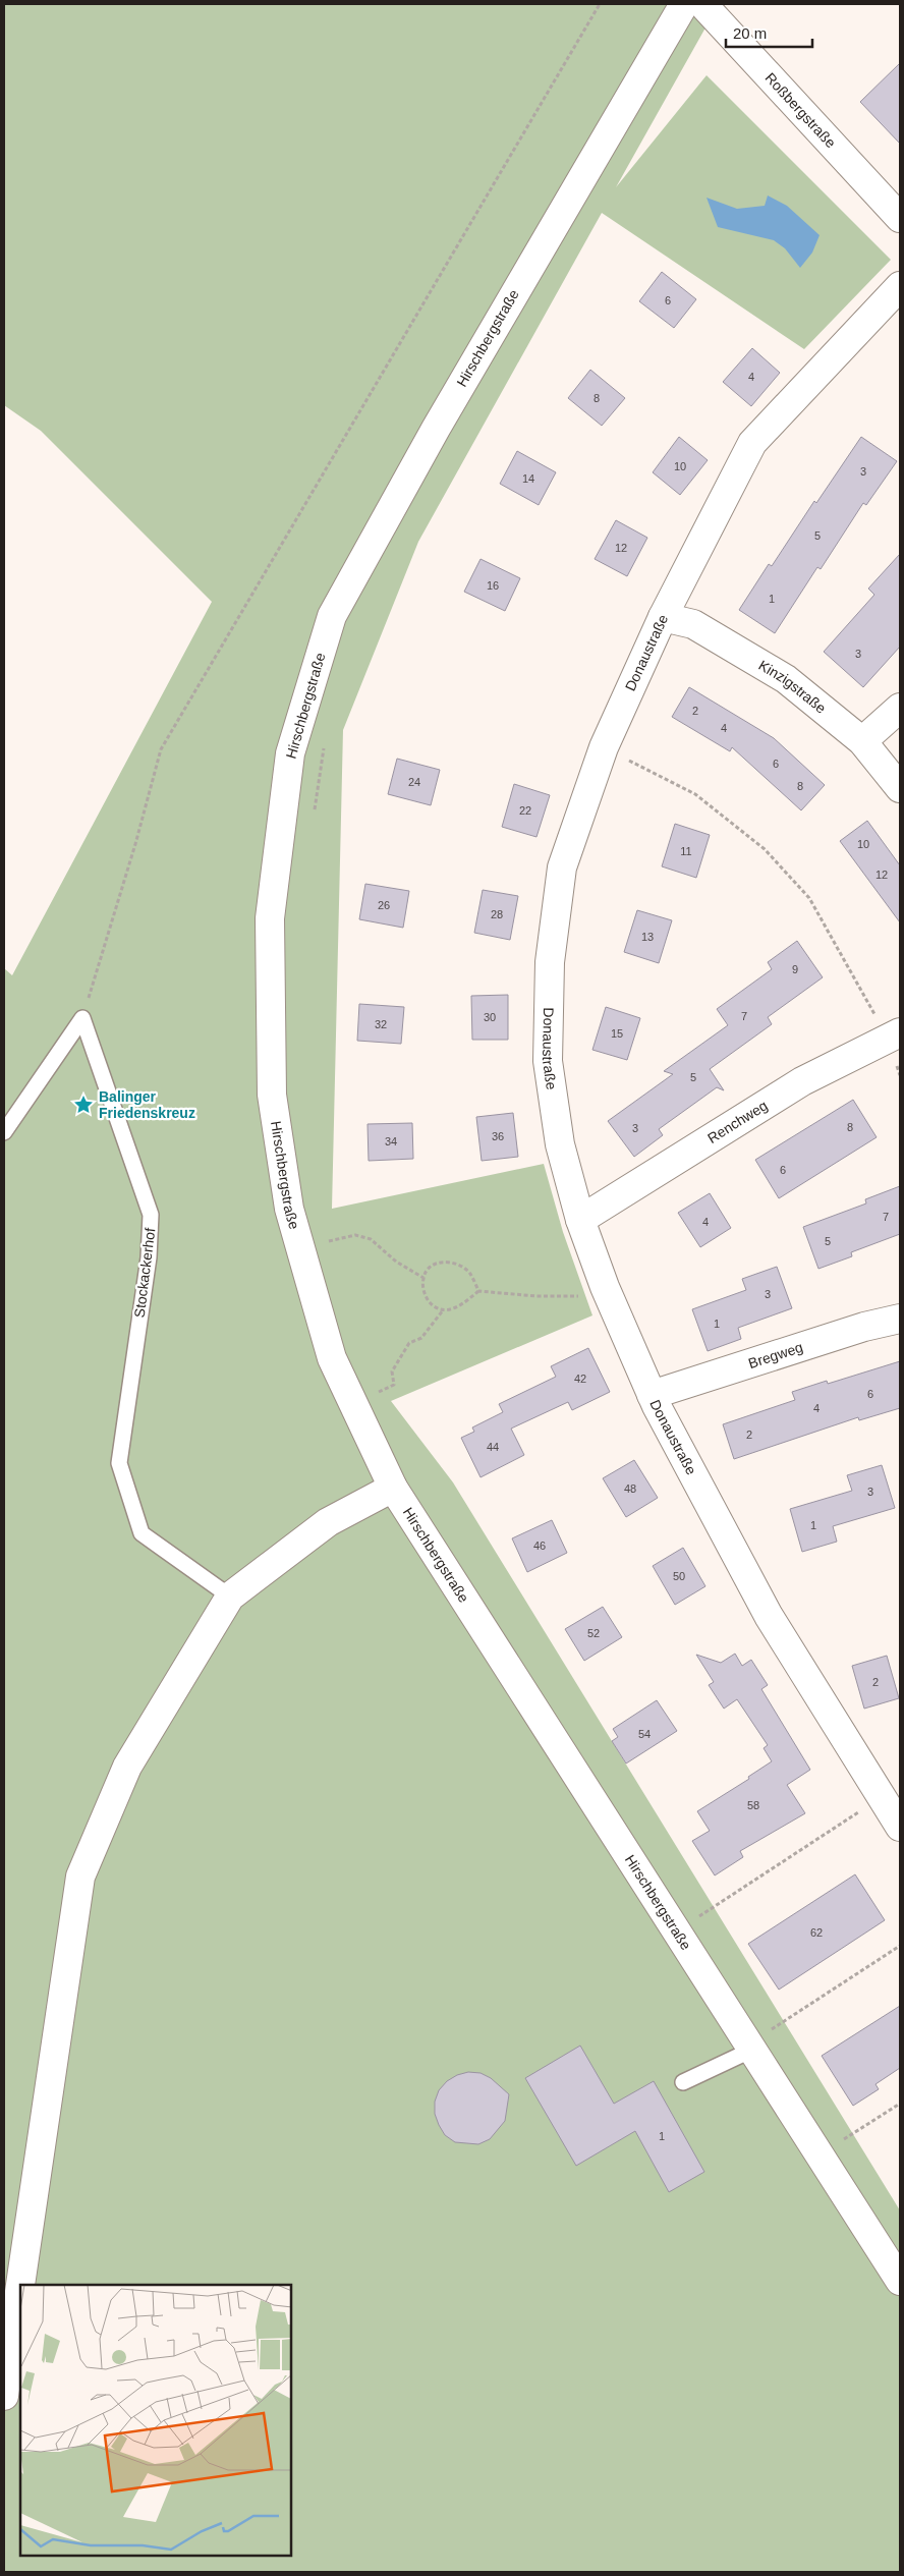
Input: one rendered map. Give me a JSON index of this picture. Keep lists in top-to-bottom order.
{
  "streets": {
    "street": [
      "Roßbergstraße",
      "Hirschbergstraße",
      "Donaustraße",
      "Kinzigstraße",
      "Renchweg",
      "Bregweg"
    ],
    "lane": ["Stockackerhof"]
  },
  "crossings": [
    ["Donaustraße", "Kinzigstraße"],
    ["Donaustraße", "Renchweg"],
    ["Donaustraße", "Bregweg"]
  ],
  "places": {
    "place": ["Balinger Friedenskreuz"]
  },
  "house_numbers": [
    "6",
    "4",
    "8",
    "10",
    "3",
    "14",
    "5",
    "12",
    "16",
    "1",
    "3",
    "2",
    "4",
    "6",
    "24",
    "8",
    "22",
    "10",
    "11",
    "12",
    "26",
    "28",
    "13",
    "9",
    "7",
    "30",
    "32",
    "15",
    "5",
    "8",
    "3",
    "36",
    "34",
    "6",
    "7",
    "4",
    "5",
    "3",
    "1",
    "42",
    "6",
    "4",
    "2",
    "44",
    "48",
    "3",
    "1",
    "46",
    "50",
    "52",
    "2",
    "54",
    "58",
    "62",
    "1"
  ],
  "scale_bar": "20 m"
}
